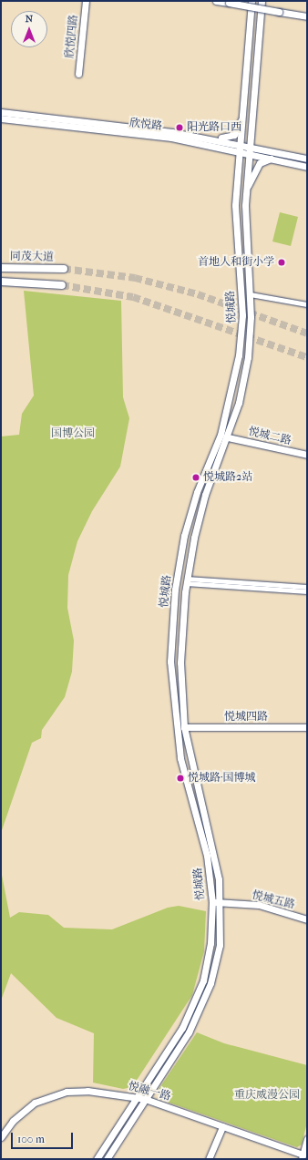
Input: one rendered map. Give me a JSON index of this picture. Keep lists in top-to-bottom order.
{
  "streets": {
    "main road": [
      "欣悦四路",
      "欣悦路",
      "同茂大道",
      "悦城路",
      "悦城二路",
      "悦城四路",
      "悦城五路",
      "悦融一路"
    ]
  },
  "crossings": [
    ["欣悦路", "悦城路"],
    ["悦城路", "悦城二路"],
    ["悦城路", "悦城四路"],
    ["悦城路", "悦城五路"],
    ["悦城路", "悦融一路"]
  ],
  "parks": ["国博公园", "重庆威漫公园"],
  "places": [
    "阳光路口西",
    "首地人和街小学",
    "悦城路2站",
    "悦城路·国博城"
  ],
  "scale_bar": "100 m",
  "north": "top"
}
